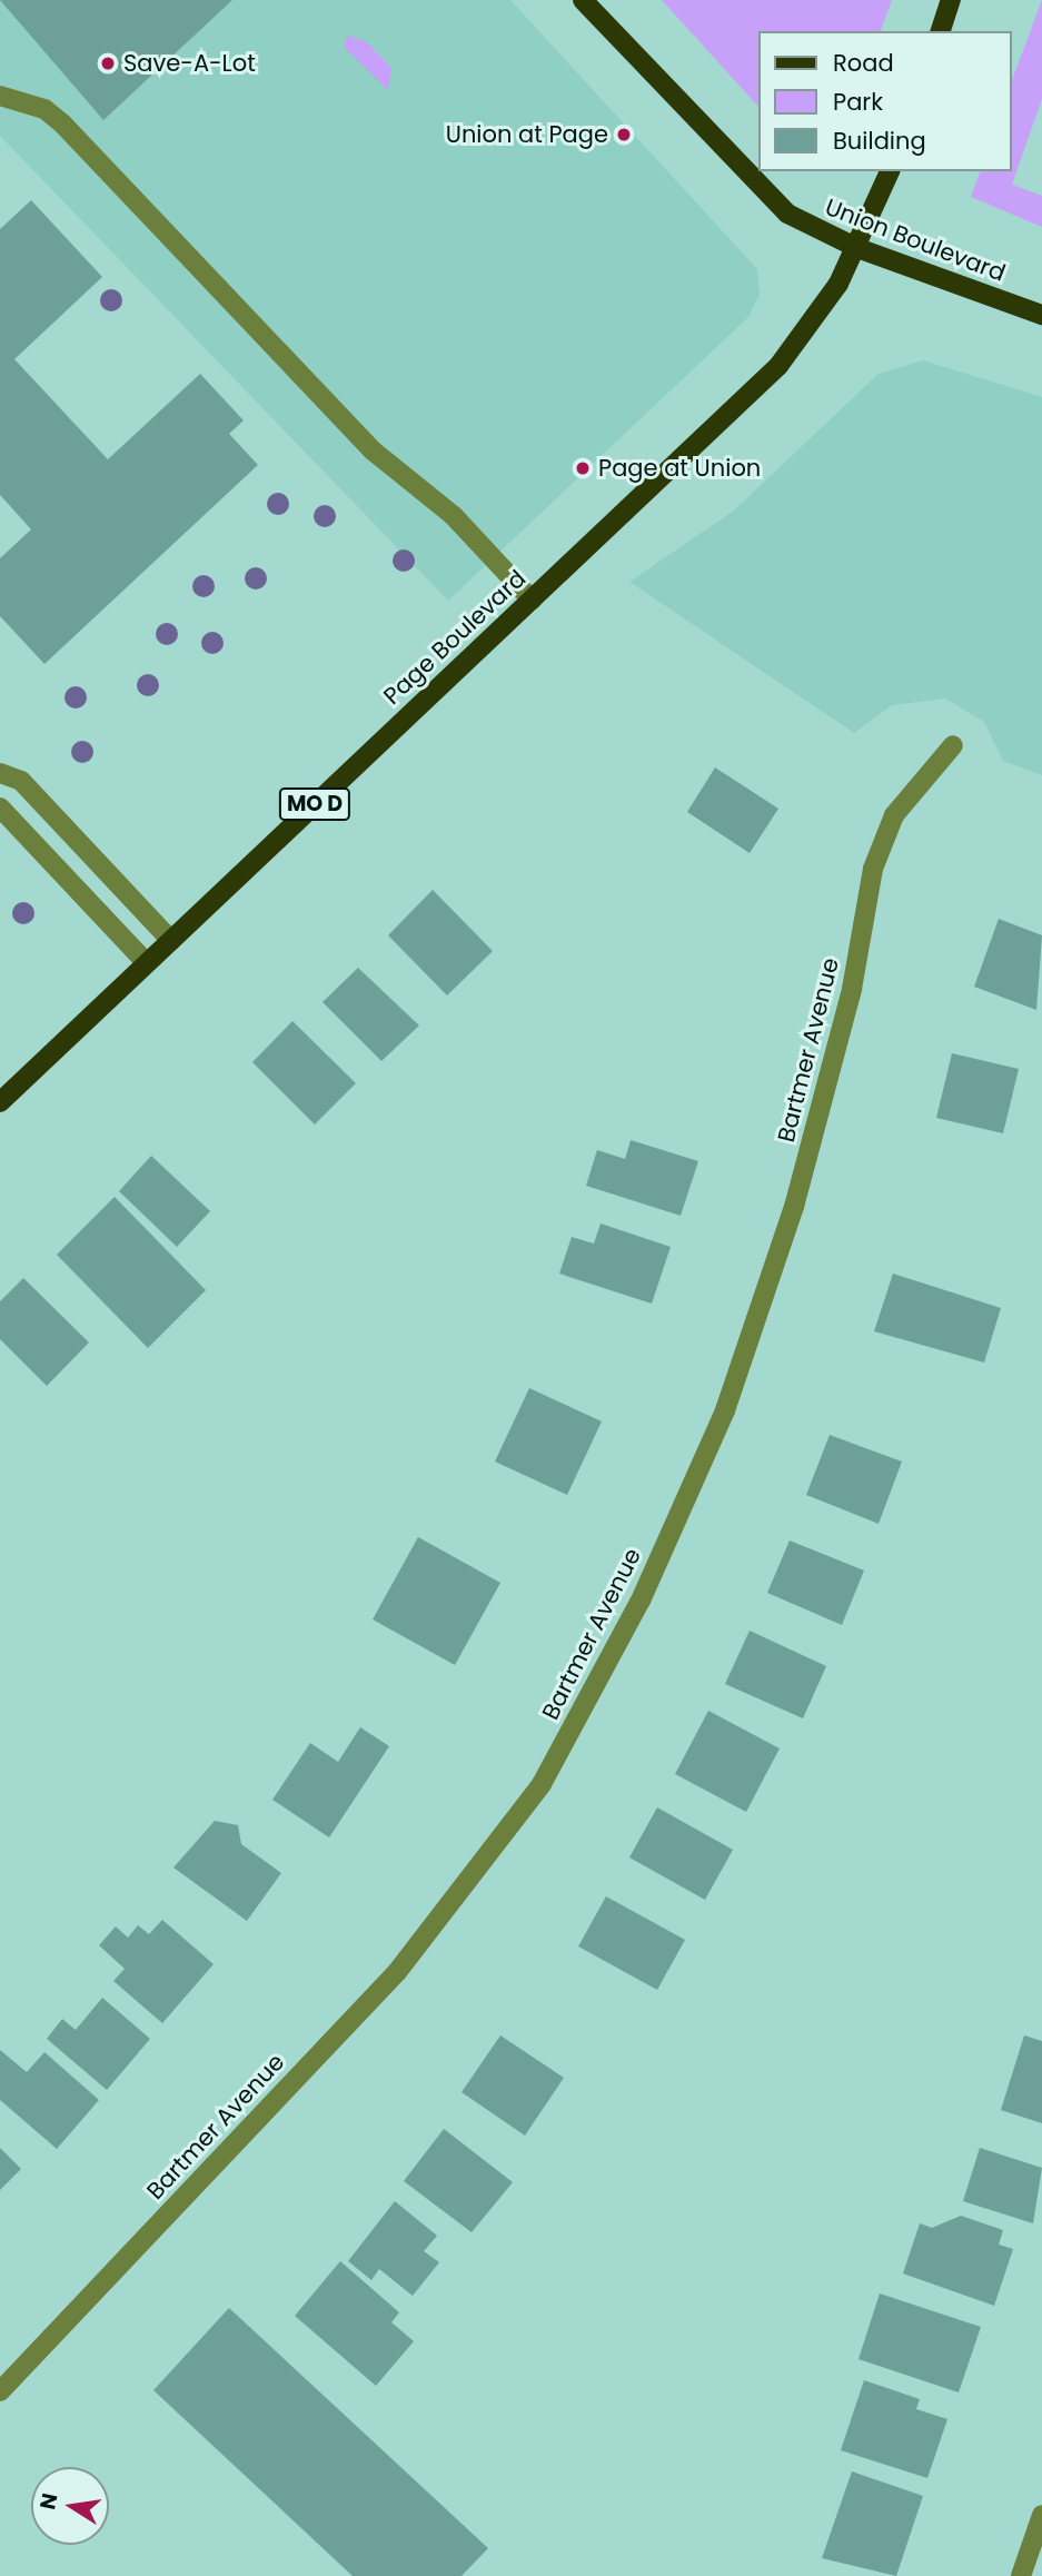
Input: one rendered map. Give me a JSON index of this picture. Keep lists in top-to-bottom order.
{
  "streets": {
    "main road": ["Union Boulevard", "Page Boulevard", "MO D"],
    "street": ["Bartmer Avenue"]
  },
  "crossings": [
    ["Union Boulevard", "Page Boulevard"]
  ],
  "places": ["Save-A-Lot", "Union at Page", "Page at Union"],
  "legend": ["Road", "Park", "Building"],
  "north": "left"
}
